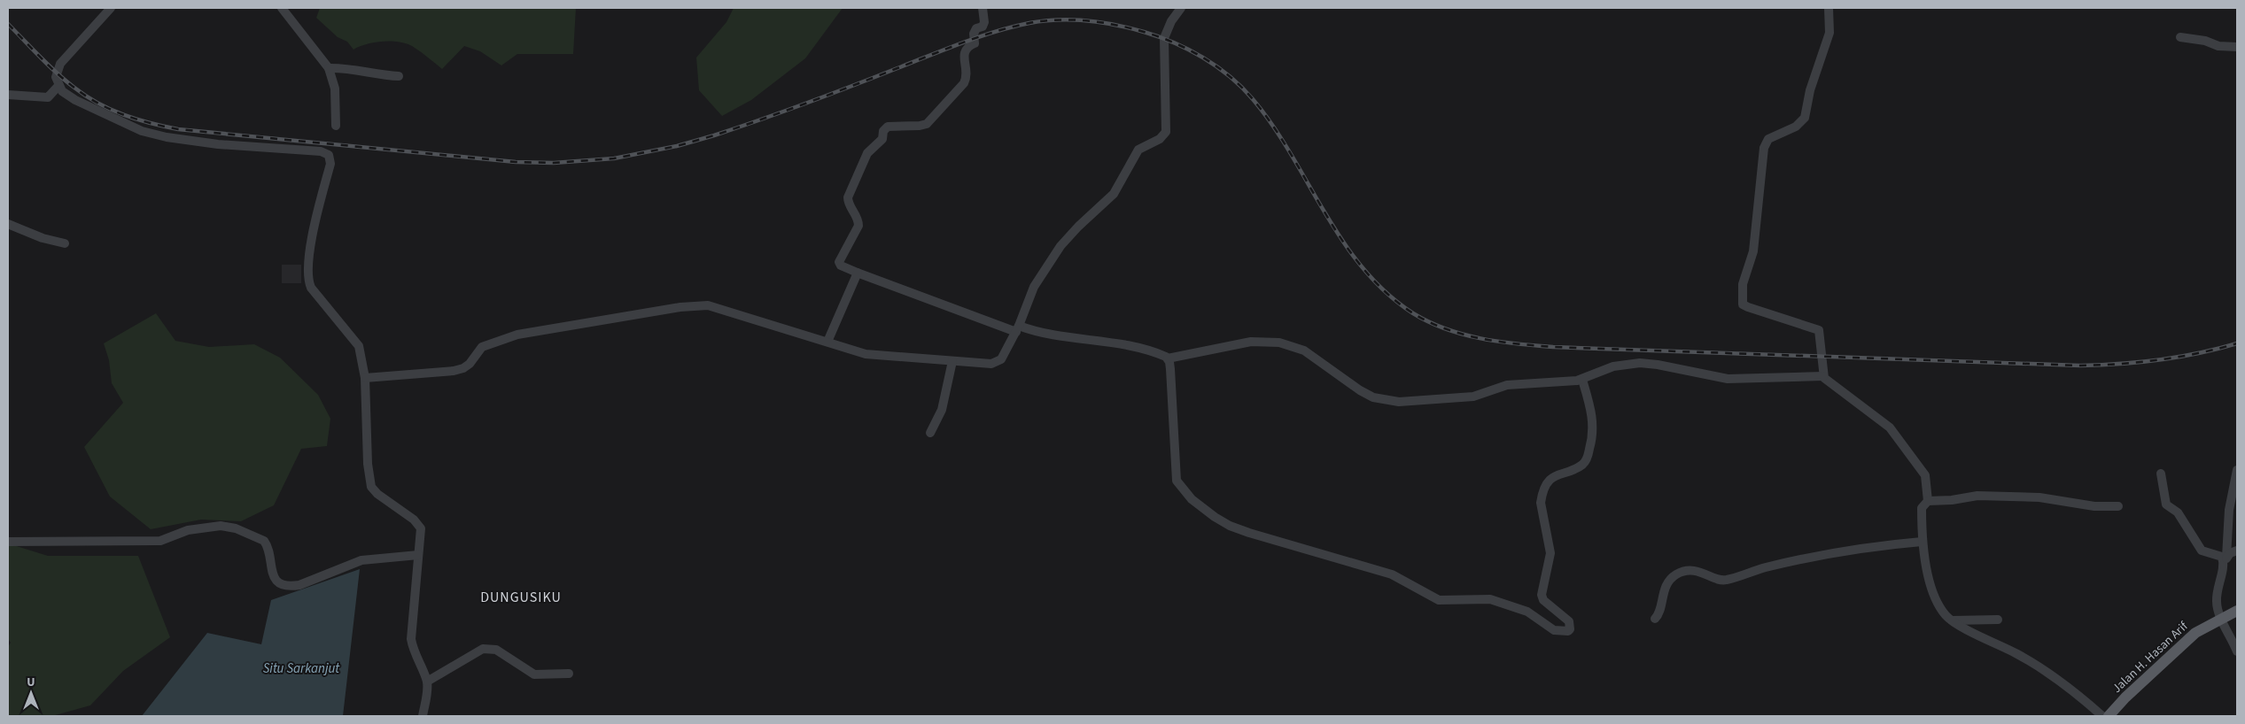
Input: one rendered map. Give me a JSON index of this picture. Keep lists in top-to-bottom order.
{
  "streets": {
    "main road": ["Jalan H. Hasan Arif"]
  },
  "districts": ["DUNGUSIKU"],
  "water": ["Situ Sarkanjut"],
  "north": "top"
}
